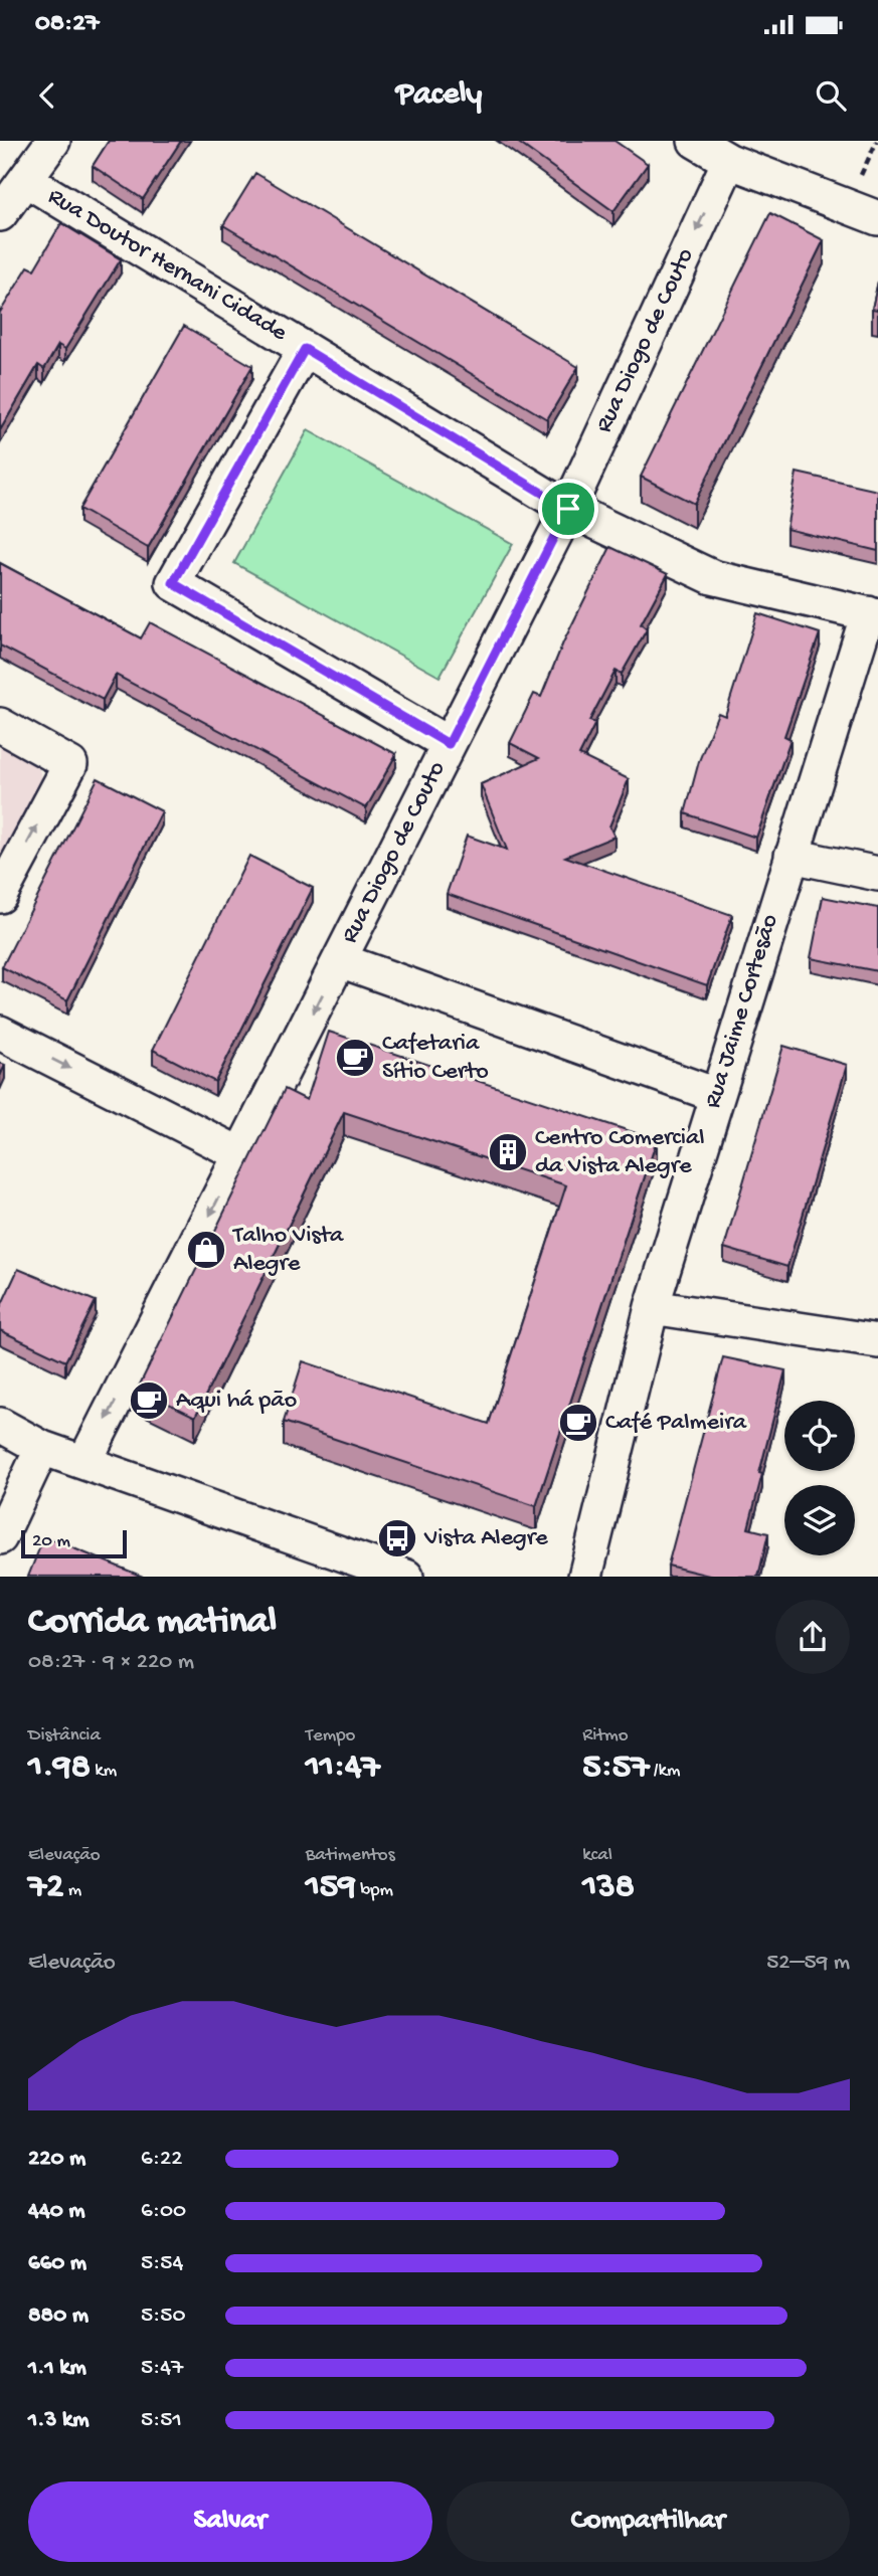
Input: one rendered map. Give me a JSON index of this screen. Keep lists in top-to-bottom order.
{
  "streets": {
    "street": ["Rua Doutor Hernani Cidade", "Rua Diogo de Couto", "Rua Jaime Cortesão"]
  },
  "crossings": [
    ["Rua Doutor Hernani Cidade", "Rua Diogo de Couto"],
    ["Rua Doutor Hernani Cidade", "Rua Jaime Cortesão"]
  ],
  "one_way": ["Rua Diogo de Couto"],
  "places": {
    "cafe": ["Cafetaria Sítio Certo", "Aqui há pão", "Café Palmeira"],
    "building": ["Centro Comercial da Vista Alegre"],
    "shop": ["Talho Vista Alegre"],
    "bus stop": ["Vista Alegre"]
  },
  "scale_bar": "20 m",
  "page": {
    "status": "08:27",
    "header": "Pacely",
    "scale": "20 m",
    "heading": ["Corrida matinal", "08:27 · 9 × 220 m"],
    "stats": [
      ["Distância", "1.98 km"],
      ["Tempo", "11:47"],
      ["Ritmo", "5:57 /km"],
      ["Elevação", "72 m"],
      ["Batimentos", "159 bpm"],
      ["kcal", "138"]
    ],
    "chart": ["Elevação", "52–59 m"],
    "list": [
      {
        "name": "220 m",
        "note": "6:22"
      },
      {
        "name": "440 m",
        "note": "6:00"
      },
      {
        "name": "660 m",
        "note": "5:54"
      },
      {
        "name": "880 m",
        "note": "5:50"
      },
      {
        "name": "1.1 km",
        "note": "5:47"
      },
      {
        "name": "1.3 km",
        "note": "5:51"
      }
    ],
    "buttons": ["Salvar", "Compartilhar"]
  }
}
